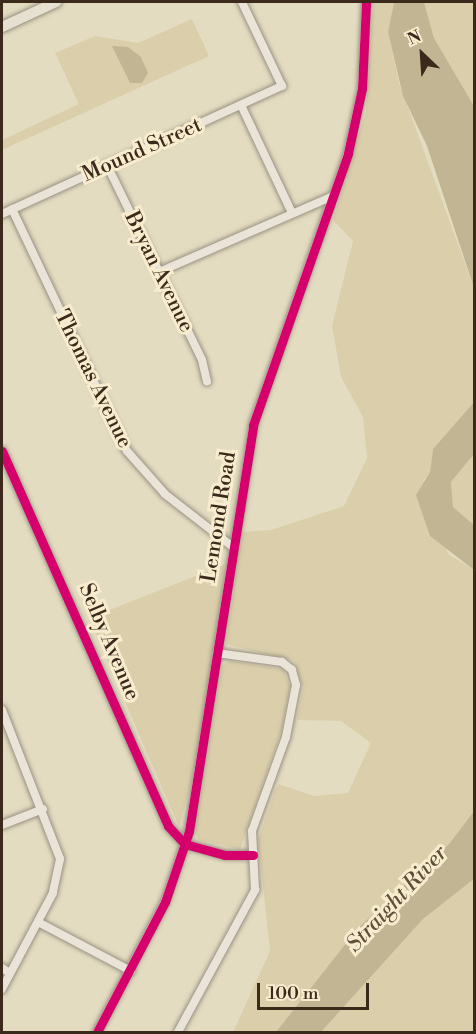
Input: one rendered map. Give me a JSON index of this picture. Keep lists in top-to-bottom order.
{
  "streets": {
    "street": [
      "Mound Street",
      "Bryan Avenue",
      "Thomas Avenue",
      "Lemond Road",
      "Selby Avenue"
    ]
  },
  "crossings": [
    ["Mound Street", "Bryan Avenue"],
    ["Mound Street", "Thomas Avenue"],
    ["Thomas Avenue", "Lemond Road"],
    ["Lemond Road", "Selby Avenue"]
  ],
  "water": ["Straight River"],
  "scale_bar": "100 m",
  "north": "top left"
}
